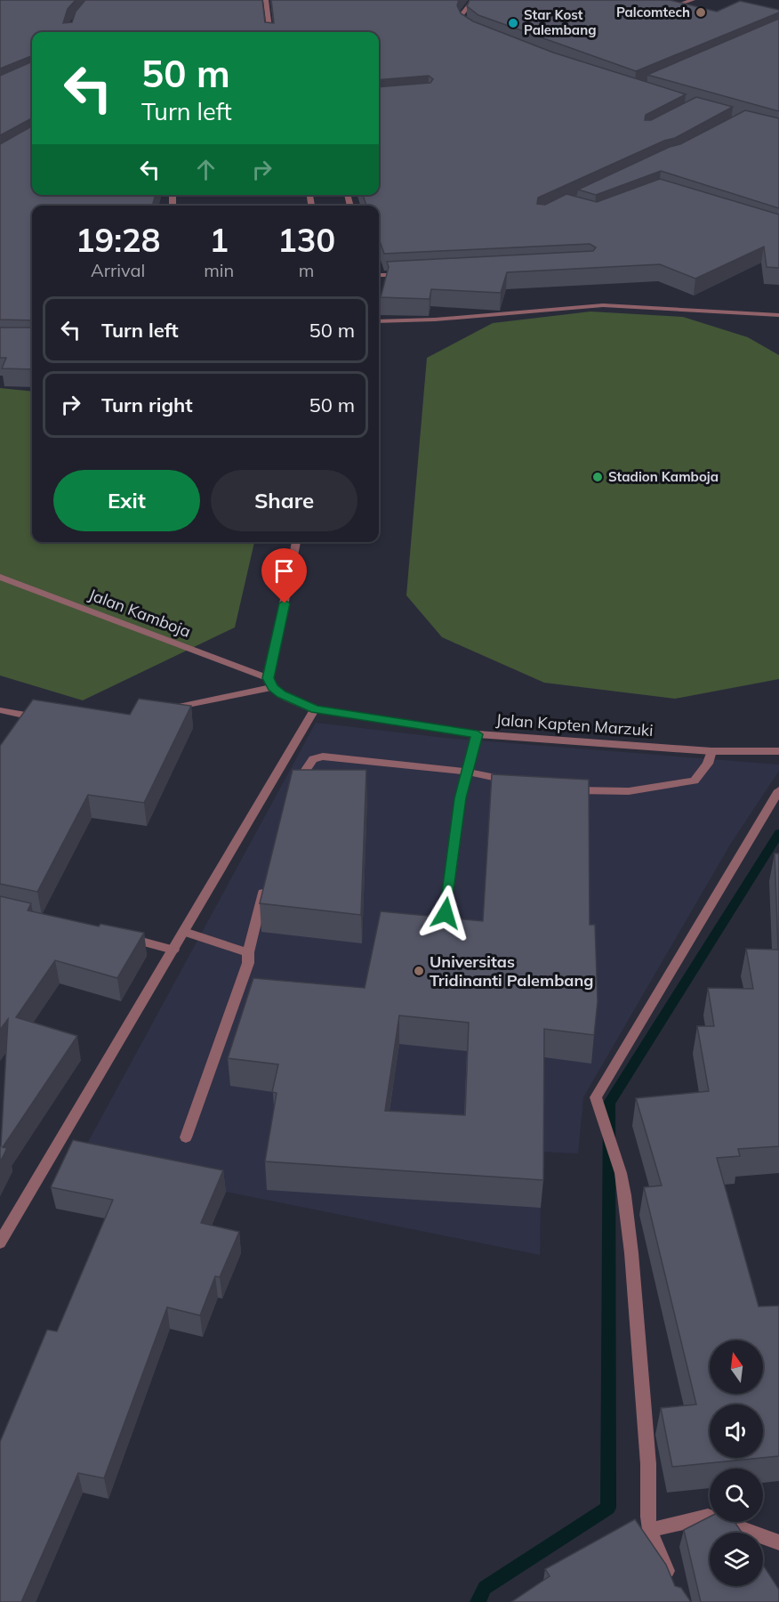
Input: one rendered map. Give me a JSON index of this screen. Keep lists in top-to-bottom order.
{
  "streets": {
    "street": ["Jalan Kamboja", "Jalan Kapten Marzuki"]
  },
  "crossings": [
    ["Jalan Kamboja", "Jalan Kapten Marzuki"]
  ],
  "places": [
    "Palcomtech",
    "Star Kost Palembang",
    "Stadion Kamboja",
    "Universitas Tridinanti Palembang"
  ],
  "north": "top",
  "page": {
    "turn": ["50 m", "Turn left"],
    "eta": [
      "19:28",
      "Arrival",
      "1",
      "min",
      "130",
      "m"
    ],
    "list": [
      {
        "name": "Turn left",
        "value": "50 m"
      },
      {
        "name": "Turn right",
        "value": "50 m"
      }
    ],
    "buttons": ["Exit", "Share"]
  }
}
